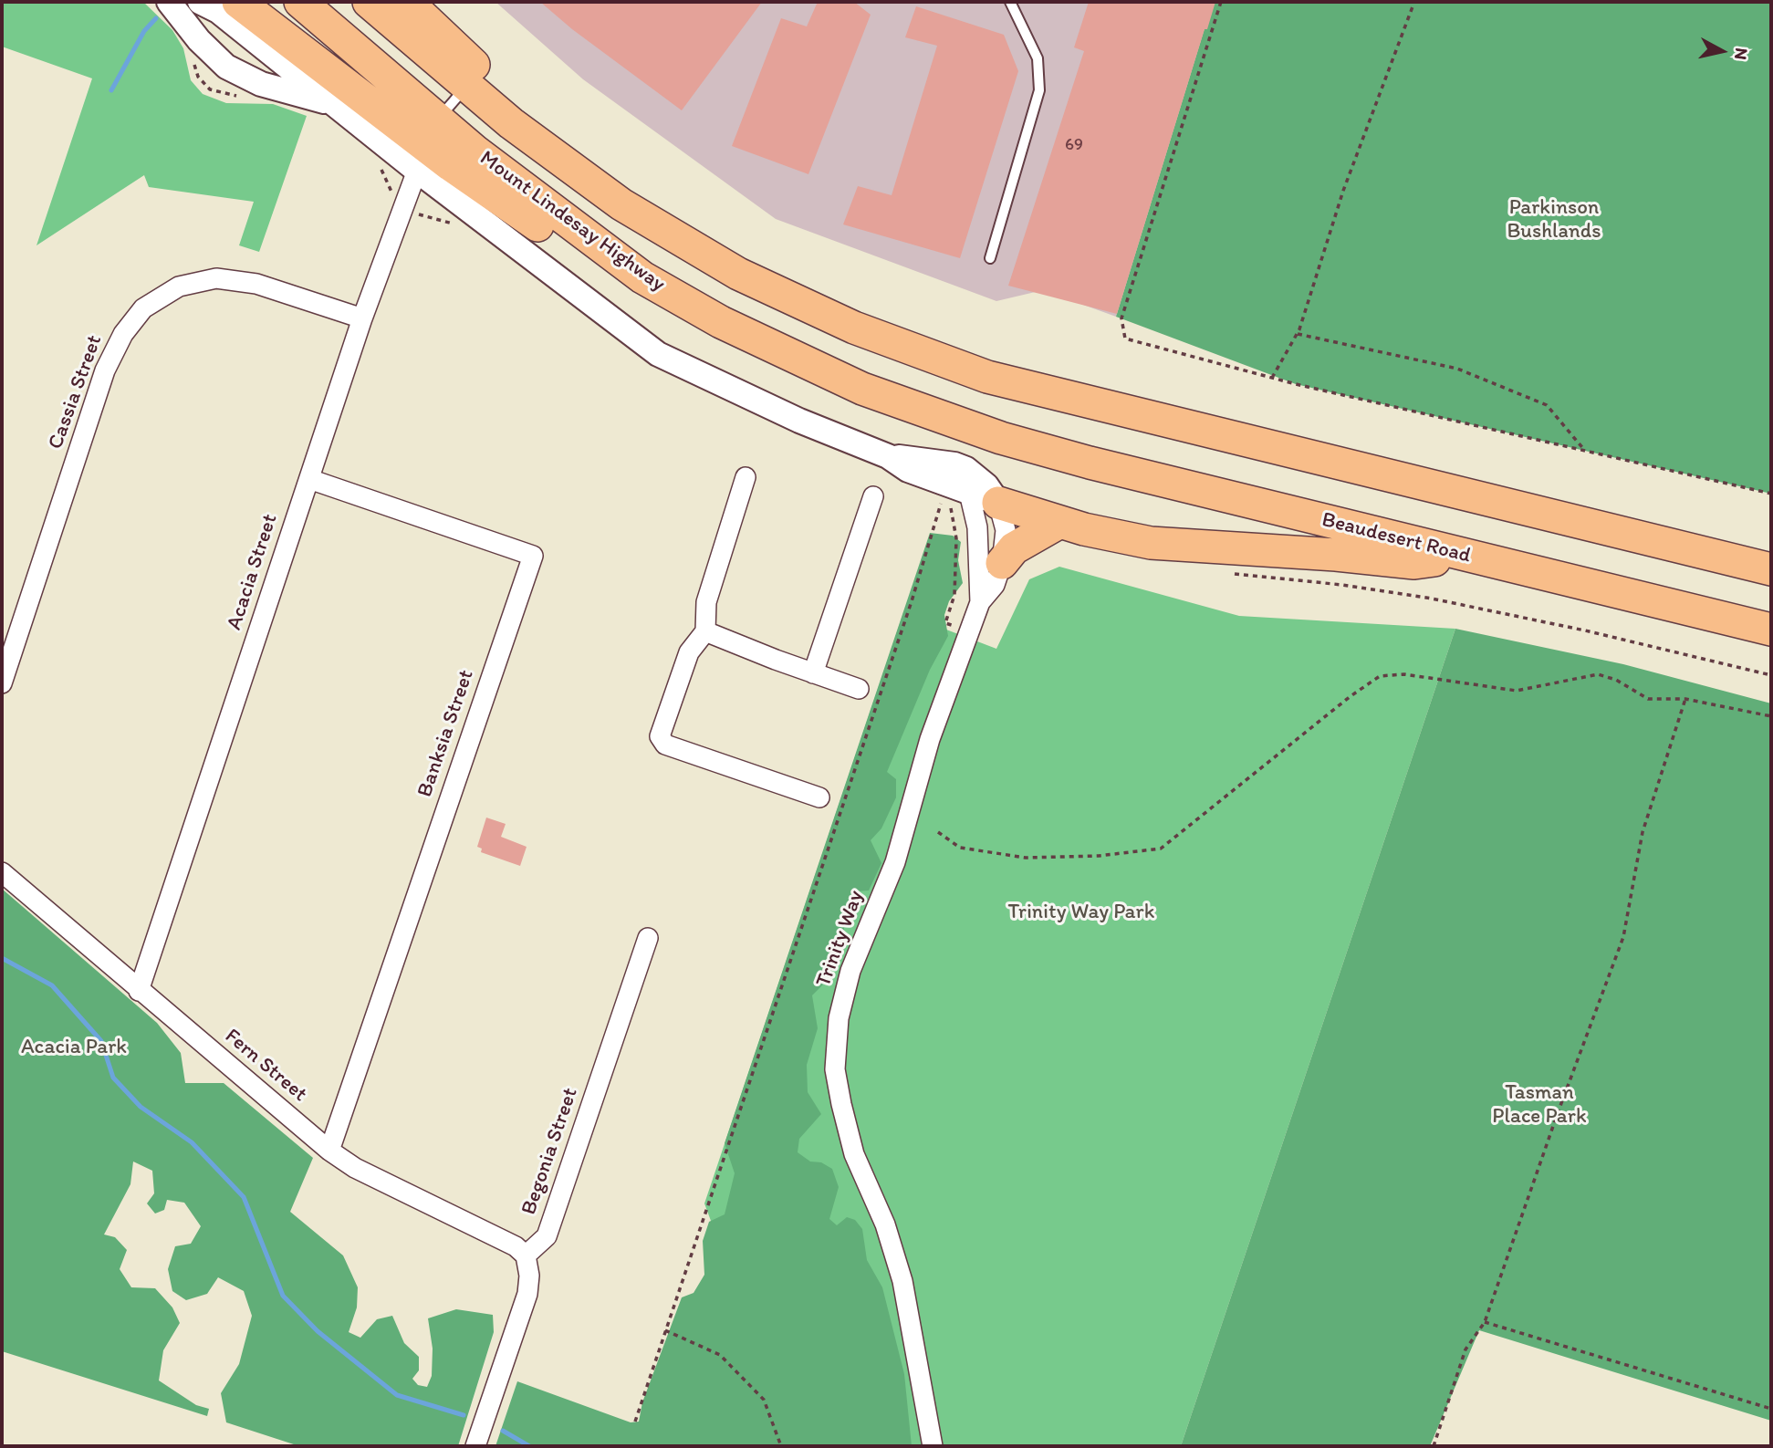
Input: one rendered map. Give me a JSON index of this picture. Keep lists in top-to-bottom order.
{
  "streets": {
    "highway": ["Mount Lindesay Highway", "Beaudesert Road"],
    "street": [
      "Cassia Street",
      "Acacia Street",
      "Banksia Street",
      "Trinity Way",
      "Fern Street",
      "Begonia Street"
    ]
  },
  "crossings": [
    ["Mount Lindesay Highway", "Beaudesert Road"],
    ["Cassia Street", "Acacia Street"],
    ["Acacia Street", "Banksia Street"],
    ["Acacia Street", "Fern Street"],
    ["Banksia Street", "Fern Street"],
    ["Fern Street", "Begonia Street"]
  ],
  "parks": [
    "Parkinson Bushlands",
    "Trinity Way Park",
    "Acacia Park",
    "Tasman Place Park"
  ],
  "house_numbers": ["69"],
  "north": "right"
}
